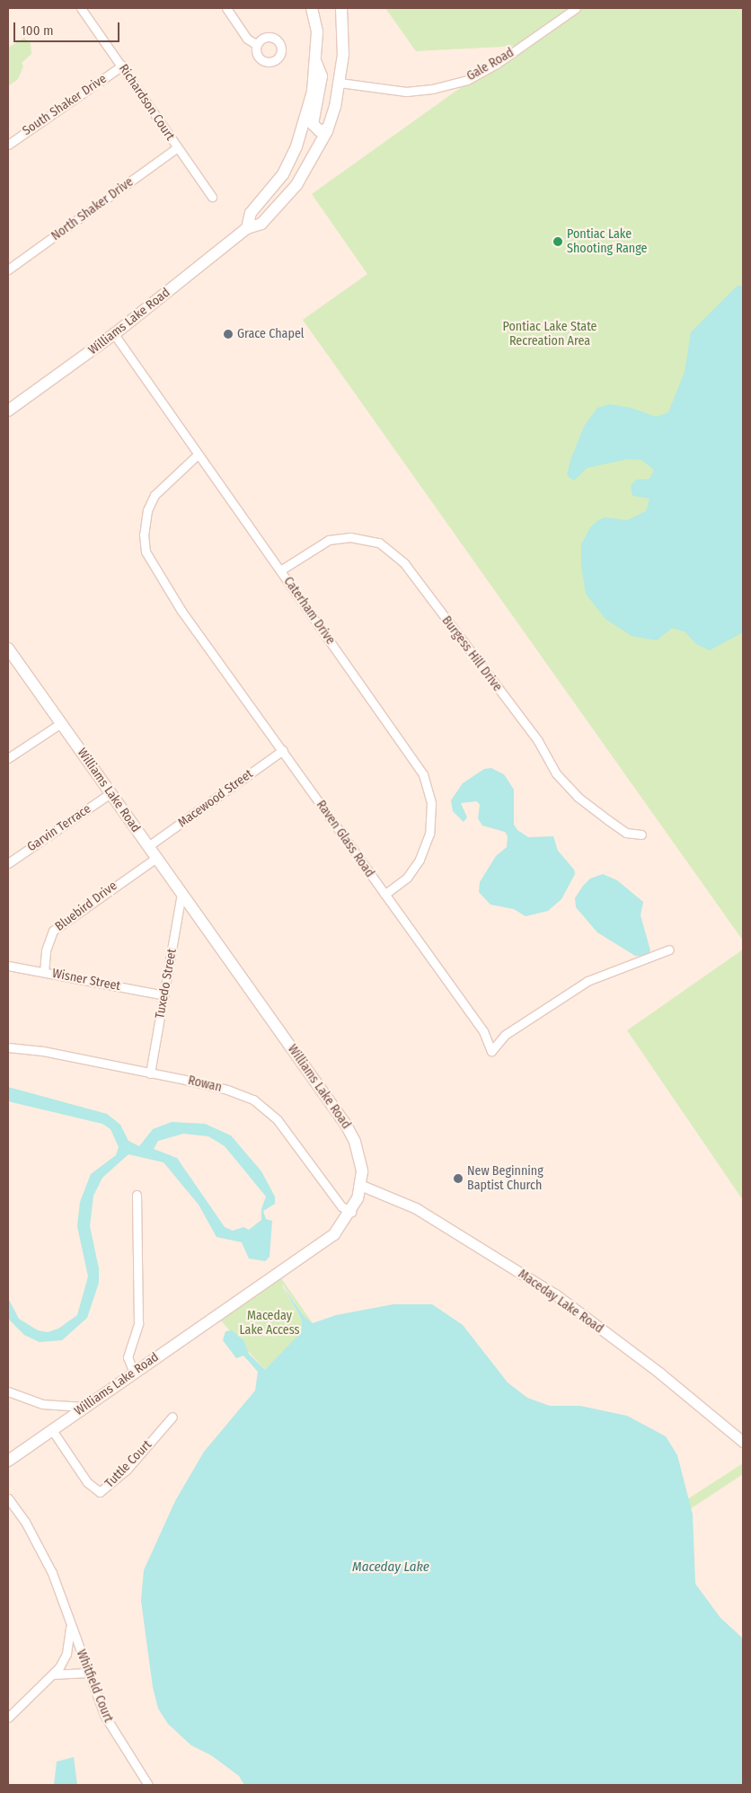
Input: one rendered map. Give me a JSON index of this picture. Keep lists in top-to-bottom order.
{
  "streets": {
    "main road": ["Williams Lake Road"],
    "street": [
      "Gale Road",
      "Richardson Court",
      "South Shaker Drive",
      "North Shaker Drive",
      "Caterham Drive",
      "Burgess Hill Drive",
      "Macewood Street",
      "Garvin Terrace",
      "Raven Glass Road",
      "Bluebird Drive",
      "Wisner Street",
      "Tuxedo Street",
      "Rowan",
      "Maceday Lake Road",
      "Tuttle Court",
      "Whitfield Court"
    ]
  },
  "crossings": [
    ["Gale Road", "Williams Lake Road"],
    ["Richardson Court", "South Shaker Drive"],
    ["Richardson Court", "North Shaker Drive"],
    ["Williams Lake Road", "Caterham Drive"],
    ["Williams Lake Road", "Macewood Street"],
    ["Williams Lake Road", "Garvin Terrace"],
    ["Williams Lake Road", "Bluebird Drive"],
    ["Williams Lake Road", "Tuxedo Street"],
    ["Williams Lake Road", "Rowan"],
    ["Williams Lake Road", "Maceday Lake Road"],
    ["Williams Lake Road", "Tuttle Court"],
    ["Caterham Drive", "Burgess Hill Drive"],
    ["Caterham Drive", "Raven Glass Road"],
    ["Macewood Street", "Raven Glass Road"],
    ["Bluebird Drive", "Wisner Street"],
    ["Wisner Street", "Tuxedo Street"],
    ["Tuxedo Street", "Rowan"]
  ],
  "water": ["Maceday Lake"],
  "parks": ["Pontiac Lake State Recreation Area", "Maceday Lake Access"],
  "places": ["Pontiac Lake Shooting Range", "Grace Chapel", "New Beginning Baptist Church"],
  "scale_bar": "100 m"
}
